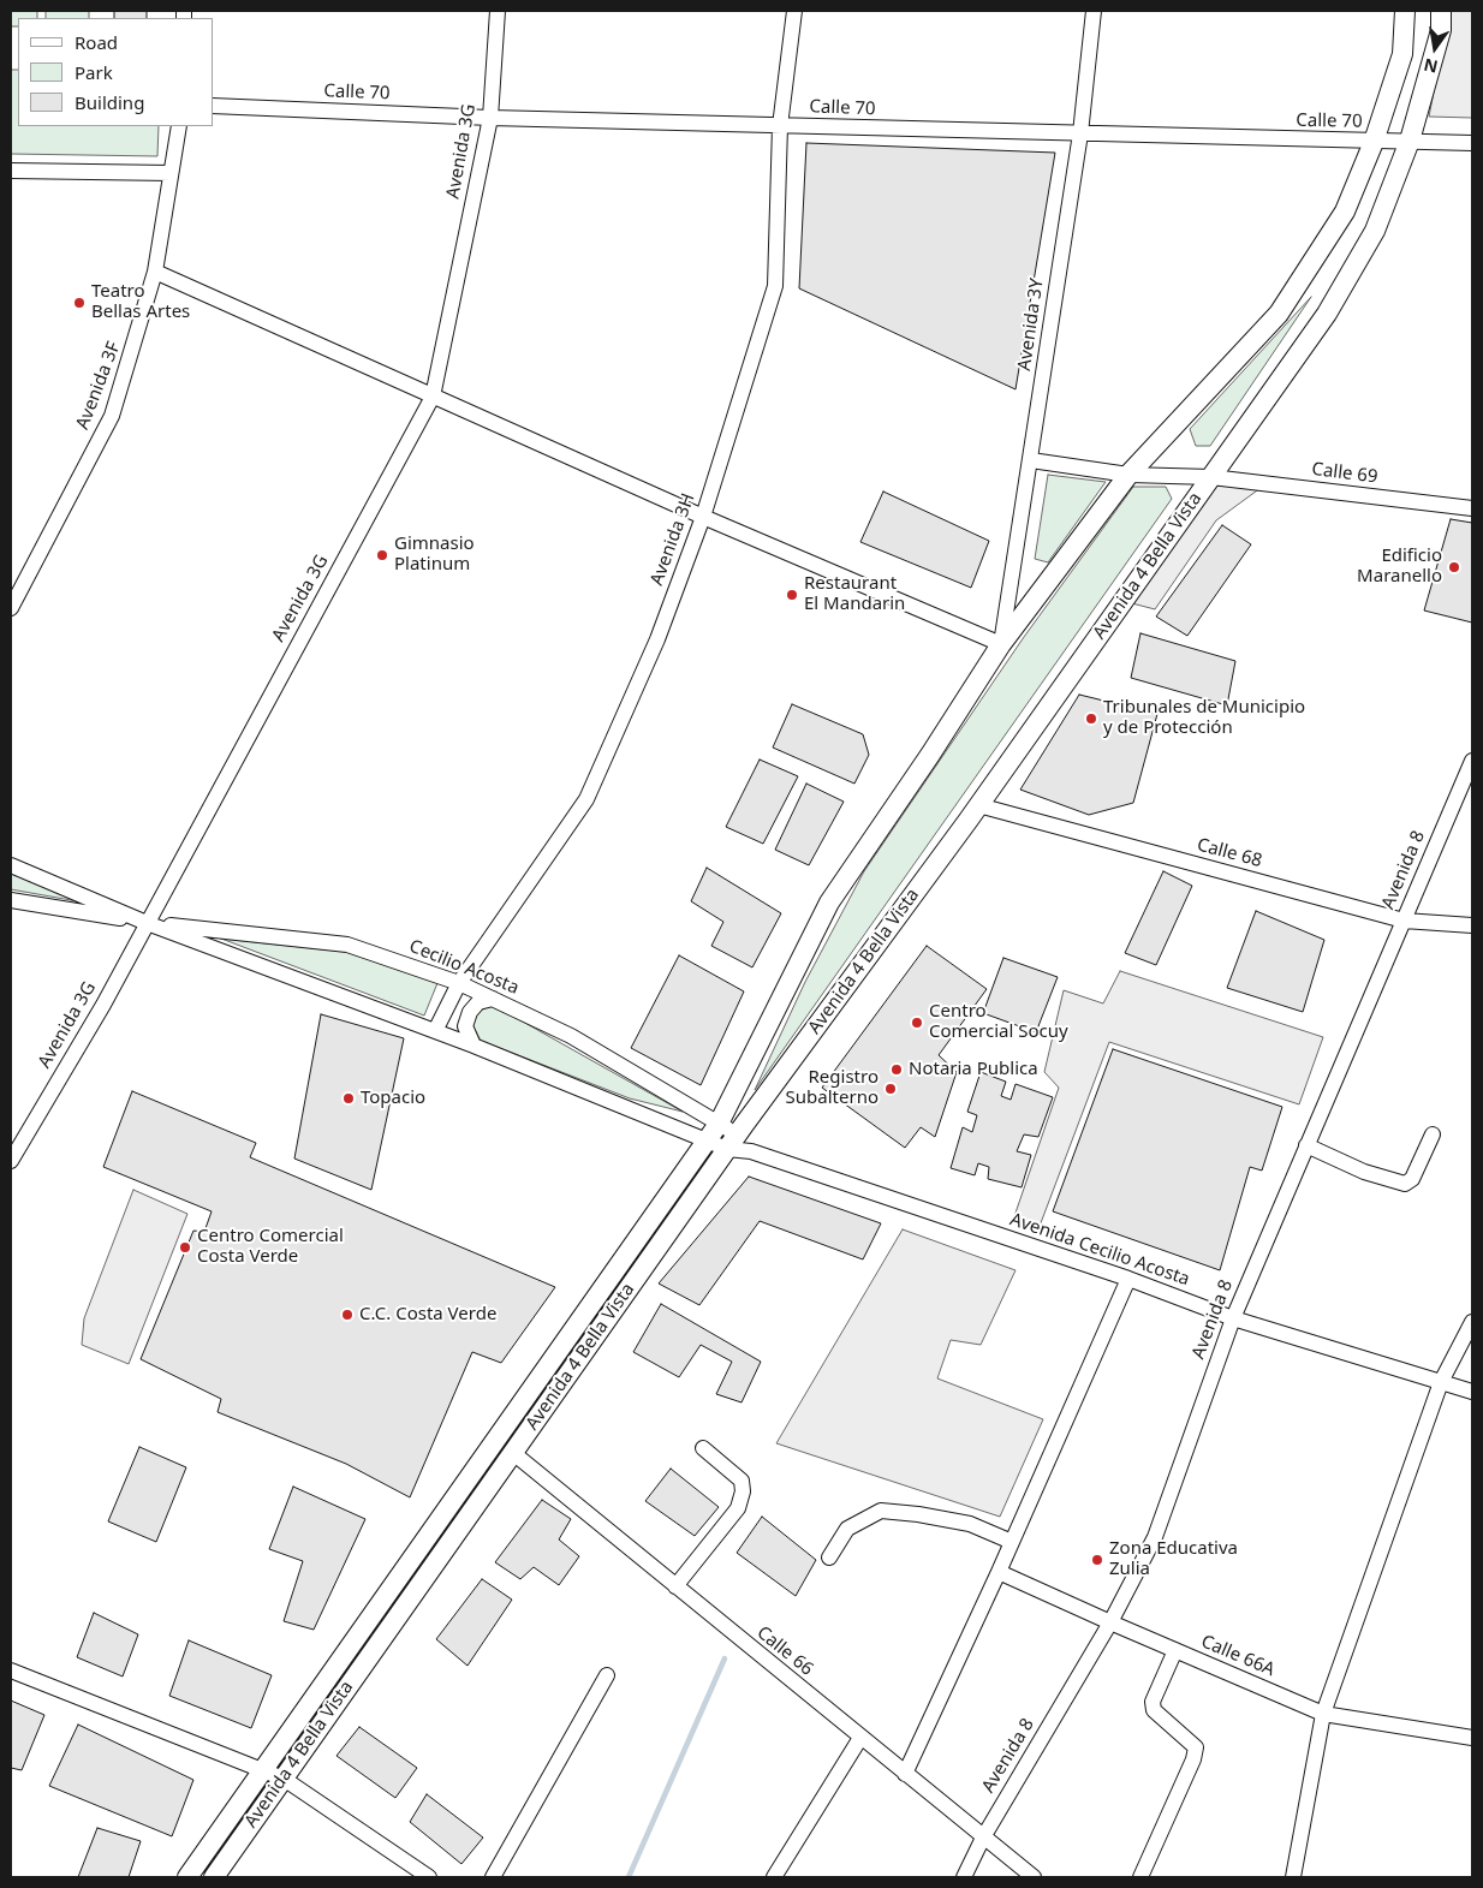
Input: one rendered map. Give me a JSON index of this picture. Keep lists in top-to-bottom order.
{
  "streets": {
    "street": [
      "Calle 70",
      "Avenida 3G",
      "Avenida 3Y",
      "Avenida 3F",
      "Calle 69",
      "Avenida 3H",
      "Avenida 4 Bella Vista",
      "Calle 68",
      "Avenida 8",
      "Cecilio Acosta",
      "Avenida Cecilio Acosta",
      "Calle 66",
      "Calle 66A"
    ]
  },
  "crossings": [
    ["Calle 70", "Avenida 3G"],
    ["Calle 70", "Avenida 3Y"],
    ["Calle 70", "Avenida 3H"],
    ["Calle 70", "Avenida 4 Bella Vista"],
    ["Avenida 3G", "Cecilio Acosta"],
    ["Avenida 3Y", "Calle 69"],
    ["Avenida 3Y", "Avenida 4 Bella Vista"],
    ["Calle 69", "Avenida 4 Bella Vista"],
    ["Avenida 3H", "Cecilio Acosta"],
    ["Avenida 4 Bella Vista", "Calle 68"],
    ["Avenida 4 Bella Vista", "Cecilio Acosta"],
    ["Avenida 4 Bella Vista", "Avenida Cecilio Acosta"],
    ["Avenida 4 Bella Vista", "Calle 66"],
    ["Calle 68", "Avenida 8"],
    ["Avenida 8", "Avenida Cecilio Acosta"],
    ["Avenida 8", "Calle 66"],
    ["Avenida 8", "Calle 66A"],
    ["Cecilio Acosta", "Avenida Cecilio Acosta"]
  ],
  "places": [
    "Teatro Bellas Artes",
    "Gimnasio Platinum",
    "Edificio Maranello",
    "Restaurant El Mandarin",
    "Tribunales de Municipio y de Protección",
    "Centro Comercial Socuy",
    "Notaria Publica",
    "Registro Subalterno",
    "Topacio",
    "Centro Comercial Costa Verde",
    "C.C. Costa Verde",
    "Zona Educativa Zulia"
  ],
  "legend": ["Road", "Park", "Building"],
  "north": "bottom"
}
